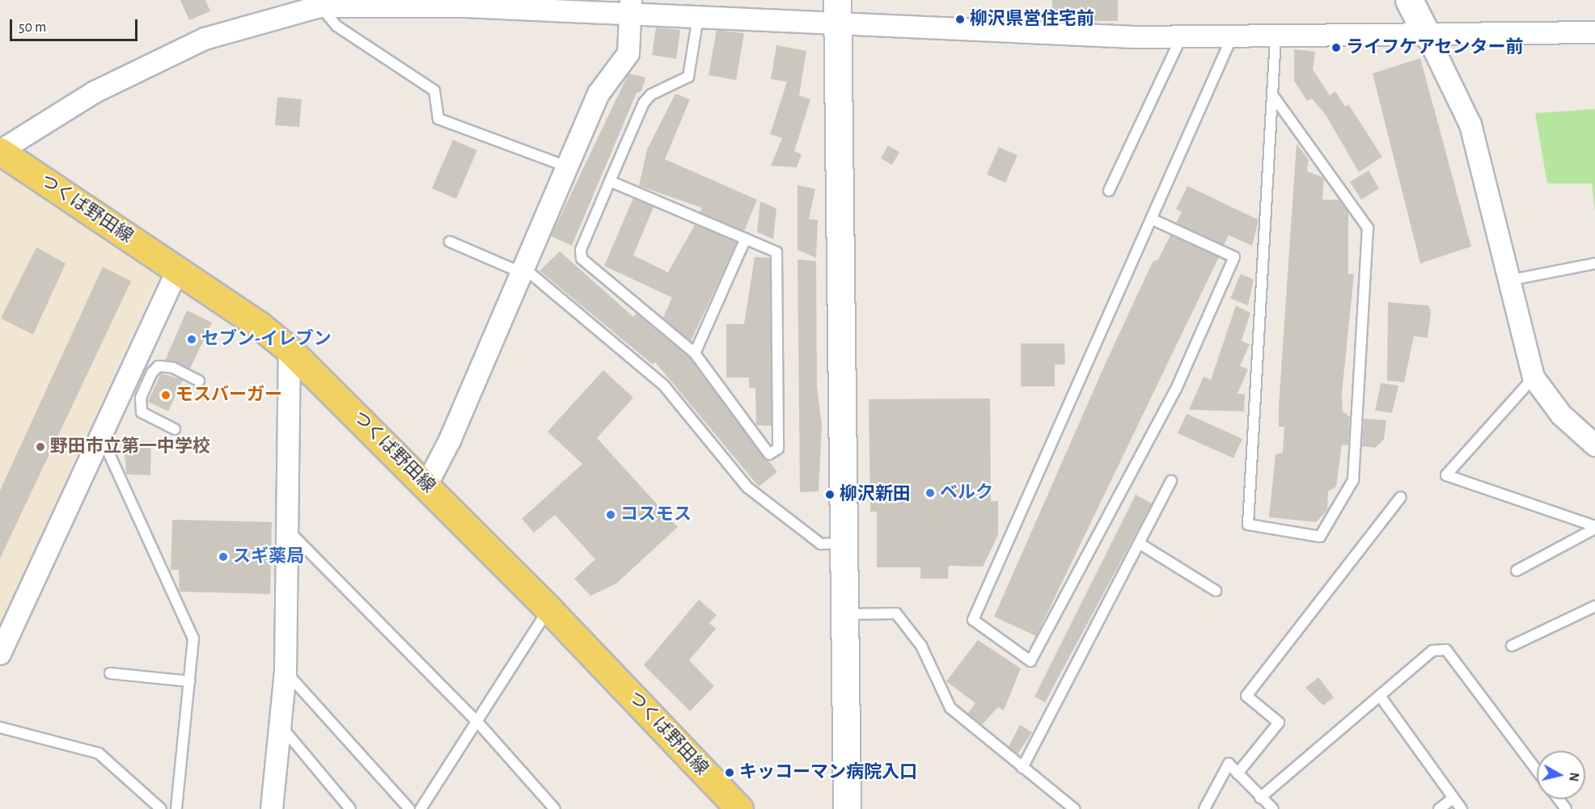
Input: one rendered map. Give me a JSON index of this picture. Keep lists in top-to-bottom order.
{
  "streets": {
    "main road": ["つくば野田線"]
  },
  "places": [
    "柳沢県営住宅前",
    "ライフケアセンター前",
    "セブン-イレブン",
    "モスバーガー",
    "野田市立第一中学校",
    "ベルク",
    "柳沢新田",
    "コスモス",
    "スギ薬局",
    "キッコーマン病院入口"
  ],
  "scale_bar": "50 m",
  "north": "right"
}
